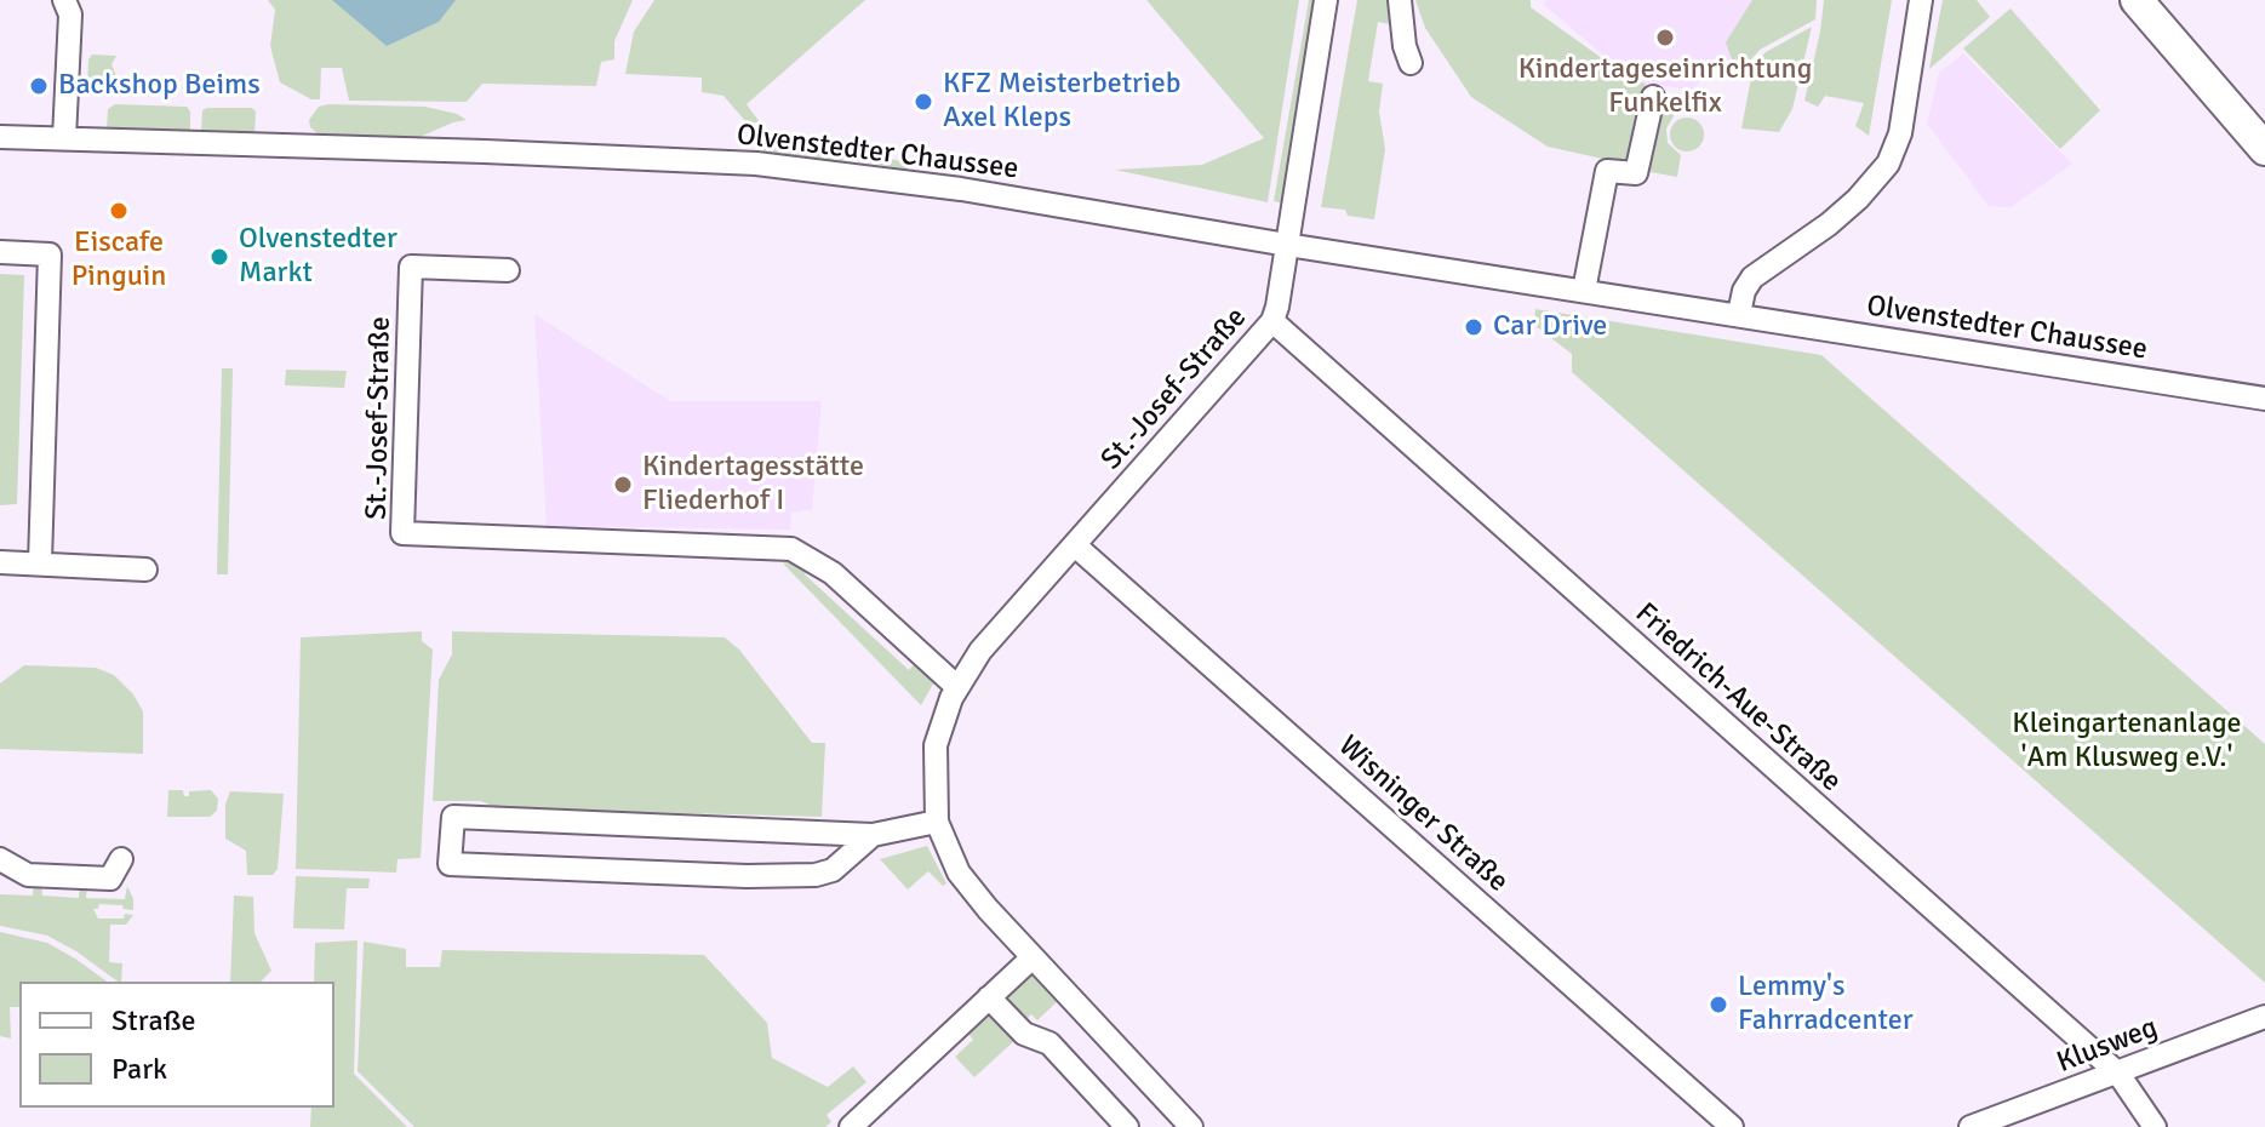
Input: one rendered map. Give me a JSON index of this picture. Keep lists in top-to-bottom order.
{
  "streets": {
    "street": [
      "Olvenstedter Chaussee",
      "St.-Josef-Straße",
      "Friedrich-Aue-Straße",
      "Wisninger Straße",
      "Klusweg"
    ]
  },
  "crossings": [
    ["Olvenstedter Chaussee", "St.-Josef-Straße"],
    ["St.-Josef-Straße", "Friedrich-Aue-Straße"],
    ["St.-Josef-Straße", "Wisninger Straße"],
    ["Friedrich-Aue-Straße", "Klusweg"]
  ],
  "parks": ["Kleingartenanlage 'Am Klusweg e.V.'"],
  "places": [
    "Kindertageseinrichtung Funkelfix",
    "Backshop Beims",
    "KFZ Meisterbetrieb Axel Kleps",
    "Eiscafe Pinguin",
    "Olvenstedter Markt",
    "Car Drive",
    "Kindertagesstätte Fliederhof I",
    "Lemmy's Fahrradcenter"
  ],
  "legend": ["Straße", "Park"]
}
